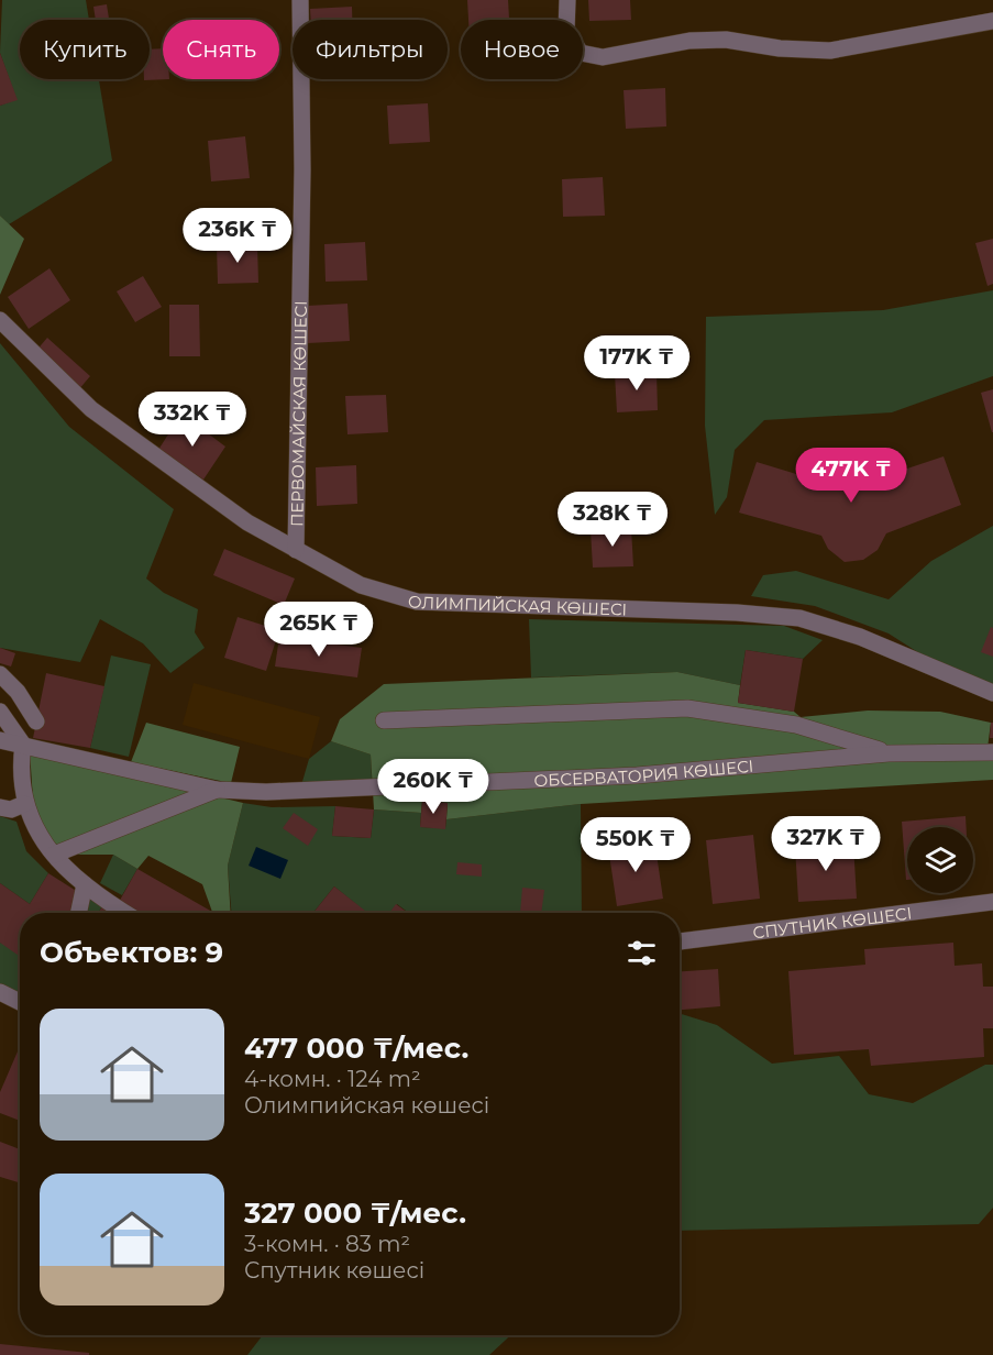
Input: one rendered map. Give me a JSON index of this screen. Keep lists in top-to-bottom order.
{
  "streets": {
    "street": [
      "ПЕРВОМАЙСКАЯ КӨШЕСІ",
      "ОЛИМПИЙСКАЯ КӨШЕСІ",
      "ОБСЕРВАТОРИЯ КӨШЕСІ",
      "СПУТНИК КӨШЕСІ"
    ]
  },
  "crossings": [
    ["ПЕРВОМАЙСКАЯ КӨШЕСІ", "ОЛИМПИЙСКАЯ КӨШЕСІ"]
  ],
  "page": {
    "chip": [
      "Купить",
      "Снять",
      "Фильтры",
      "Новое"
    ],
    "price": [
      "236K ₸",
      "177K ₸",
      "332K ₸",
      "477K ₸",
      "328K ₸",
      "265K ₸",
      "260K ₸",
      "327K ₸",
      "550K ₸"
    ],
    "heading": "Объектов: 9",
    "list": [
      {
        "name": "477 000 ₸/мес.",
        "note": "4-комн. · 124 m² · Олимпийская көшесі"
      },
      {
        "name": "327 000 ₸/мес.",
        "note": "3-комн. · 83 m² · Спутник көшесі"
      }
    ]
  }
}
